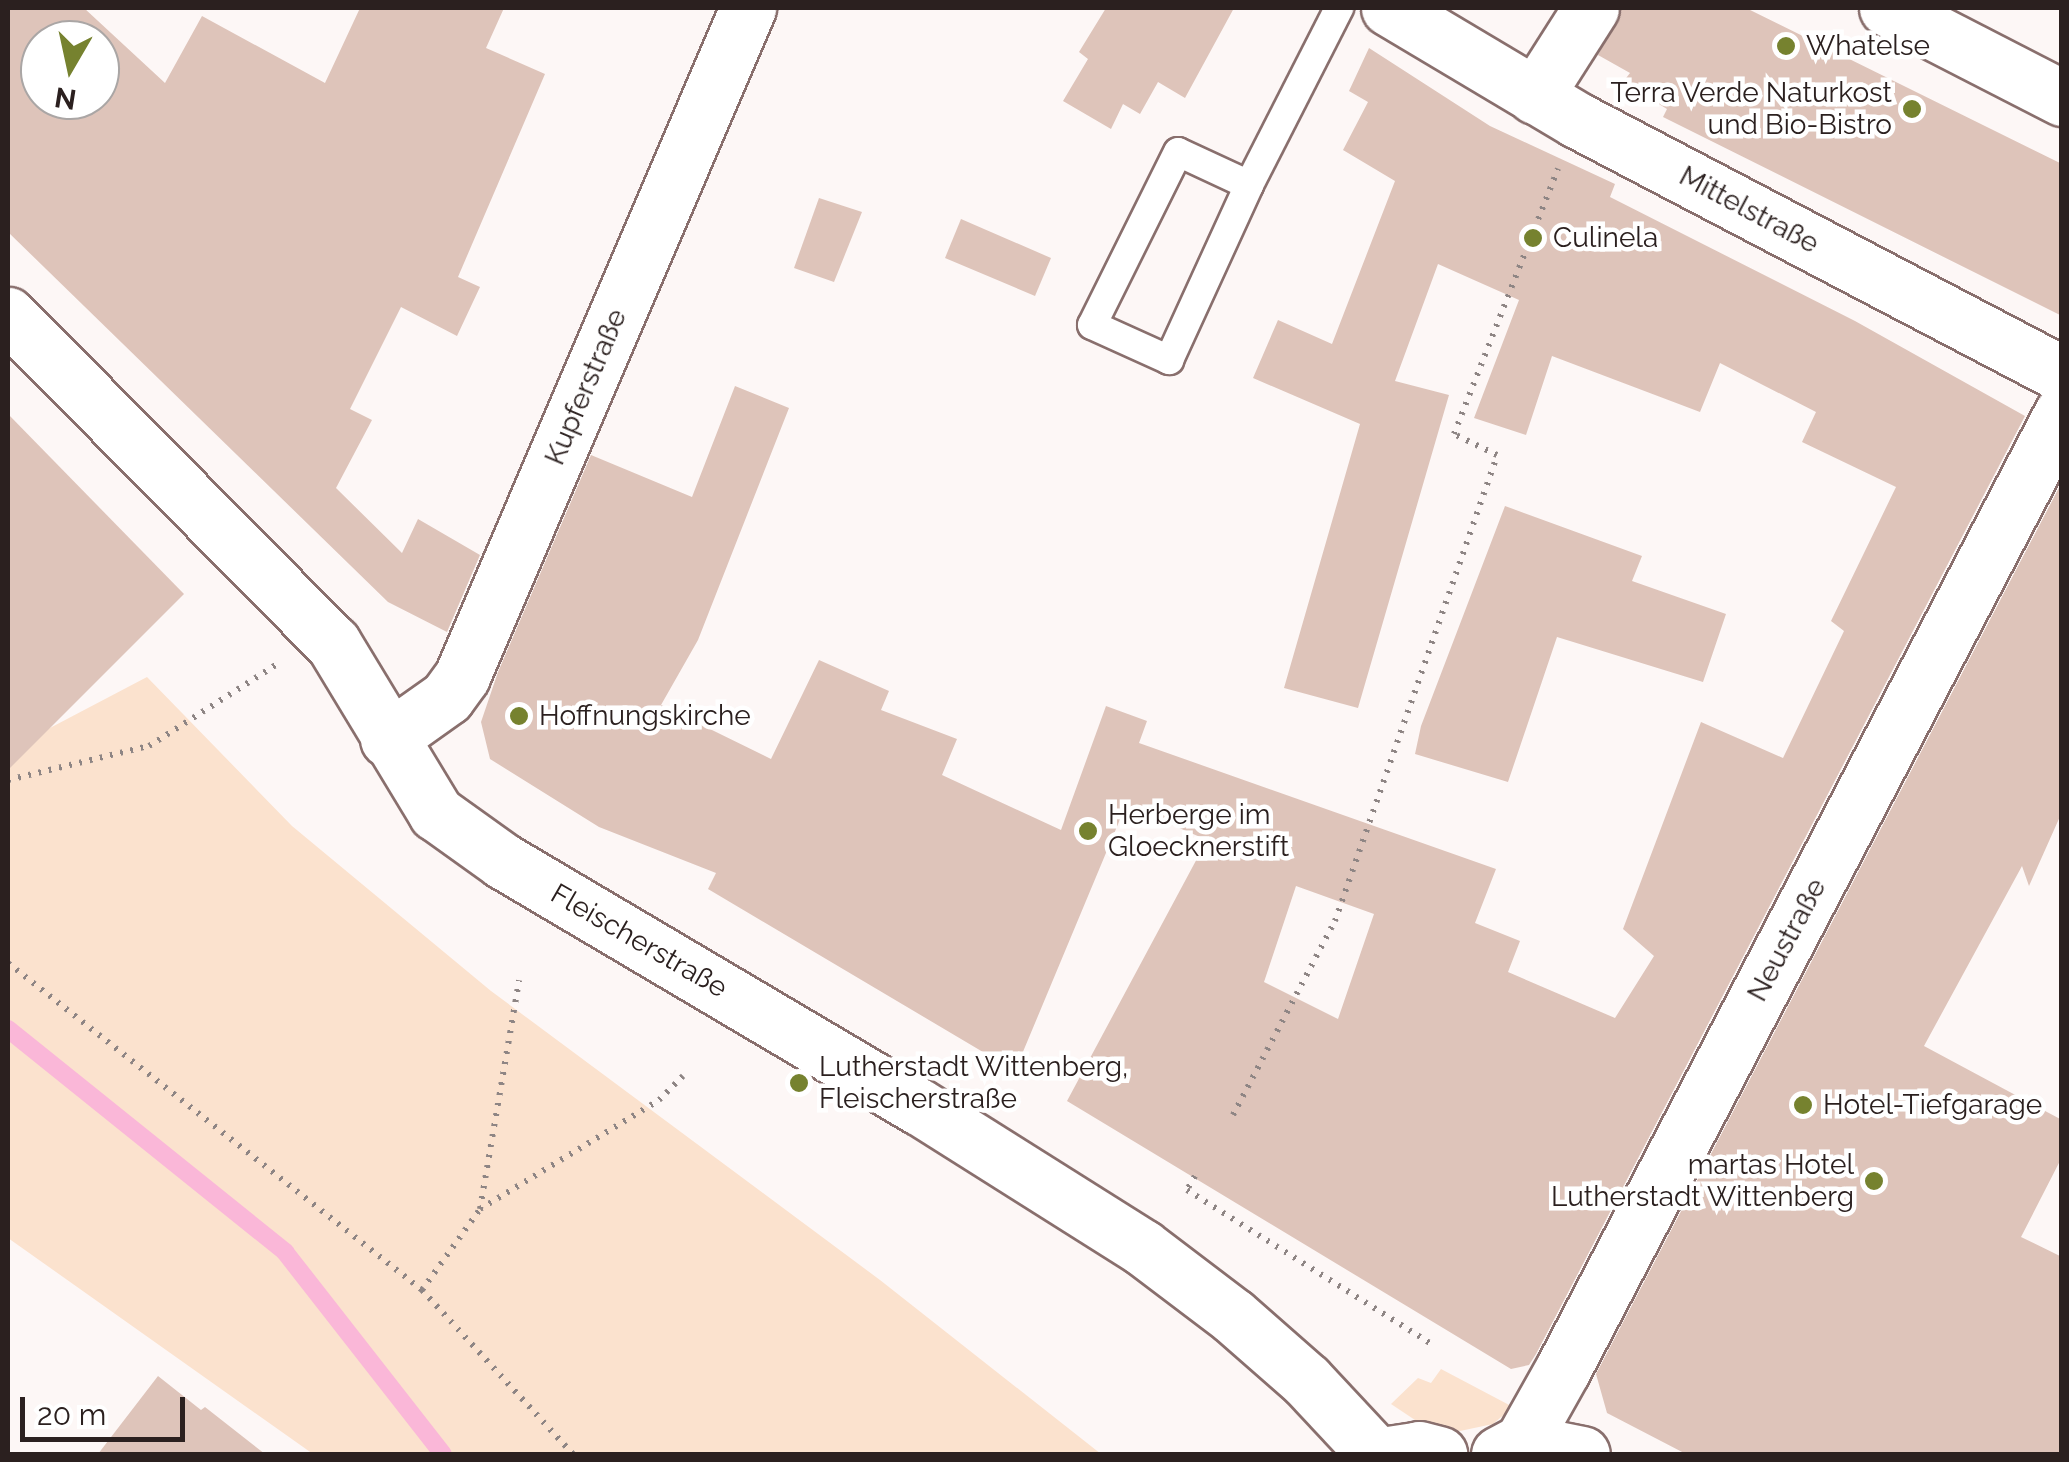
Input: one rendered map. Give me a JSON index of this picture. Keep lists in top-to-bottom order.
{
  "streets": {
    "street": [
      "Mittelstraße",
      "Kupferstraße",
      "Neustraße",
      "Fleischerstraße"
    ]
  },
  "crossings": [
    ["Kupferstraße", "Fleischerstraße"]
  ],
  "places": [
    "Whatelse",
    "Terra Verde Naturkost und Bio-Bistro",
    "Culinela",
    "Hoffnungskirche",
    "Herberge im Gloecknerstift",
    "Lutherstadt Wittenberg, Fleischerstraße",
    "Hotel-Tiefgarage",
    "martas Hotel Lutherstadt Wittenberg"
  ],
  "scale_bar": "20 m",
  "north": "bottom"
}
